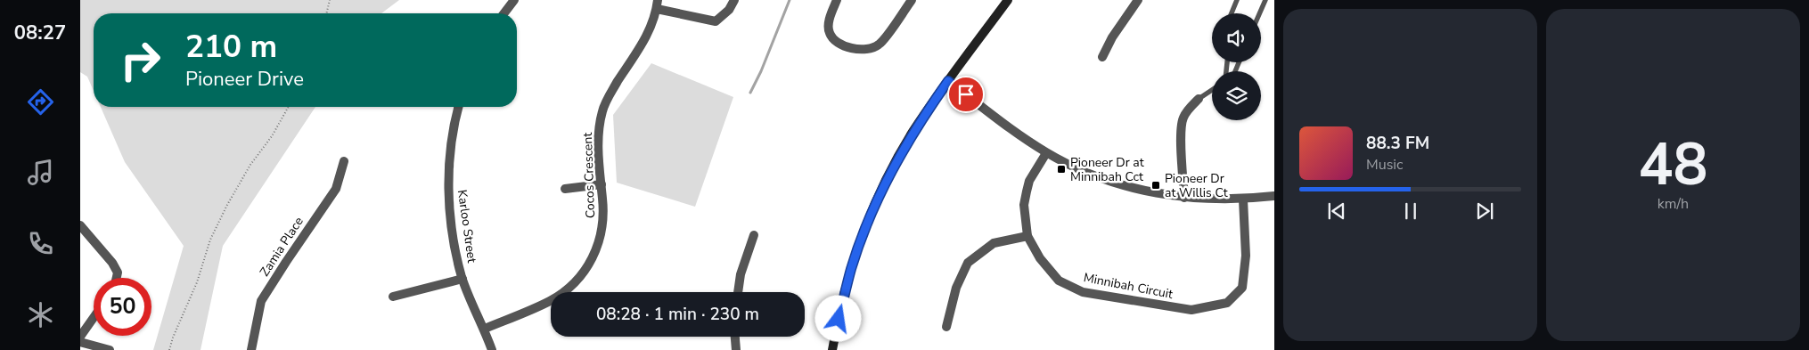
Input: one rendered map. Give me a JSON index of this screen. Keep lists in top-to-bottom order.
{
  "streets": {
    "street": [
      "Cocos Crescent",
      "Karloo Street",
      "Zamia Place",
      "Minnibah Circuit"
    ]
  },
  "crossings": [
    ["Cocos Crescent", "Karloo Street"]
  ],
  "places": {
    "transit": ["Pioneer Dr at Minnibah Cct", "Pioneer Dr at Willis Ct"]
  },
  "page": {
    "tabs": "08:27",
    "tile": ["48", "km/h"],
    "turn": ["210 m", "Pioneer Drive"],
    "song": ["88.3 FM", "Music"],
    "limit": "50",
    "trip": "08:28 · 1 min · 230 m"
  }
}
